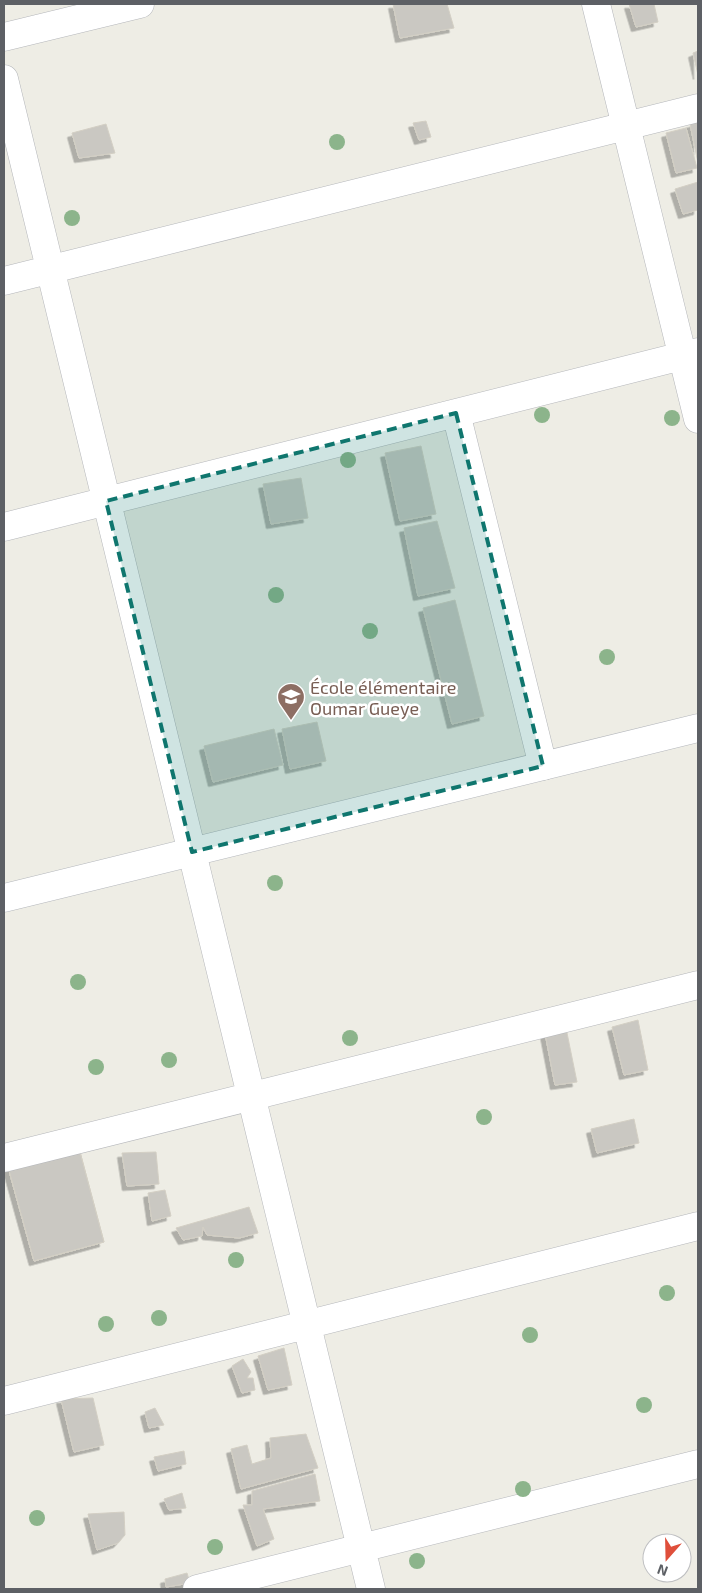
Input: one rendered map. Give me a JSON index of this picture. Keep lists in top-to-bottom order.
{
  "places": {
    "school or university": ["École élémentaire Oumar Gueye"]
  },
  "north": "bottom"
}
